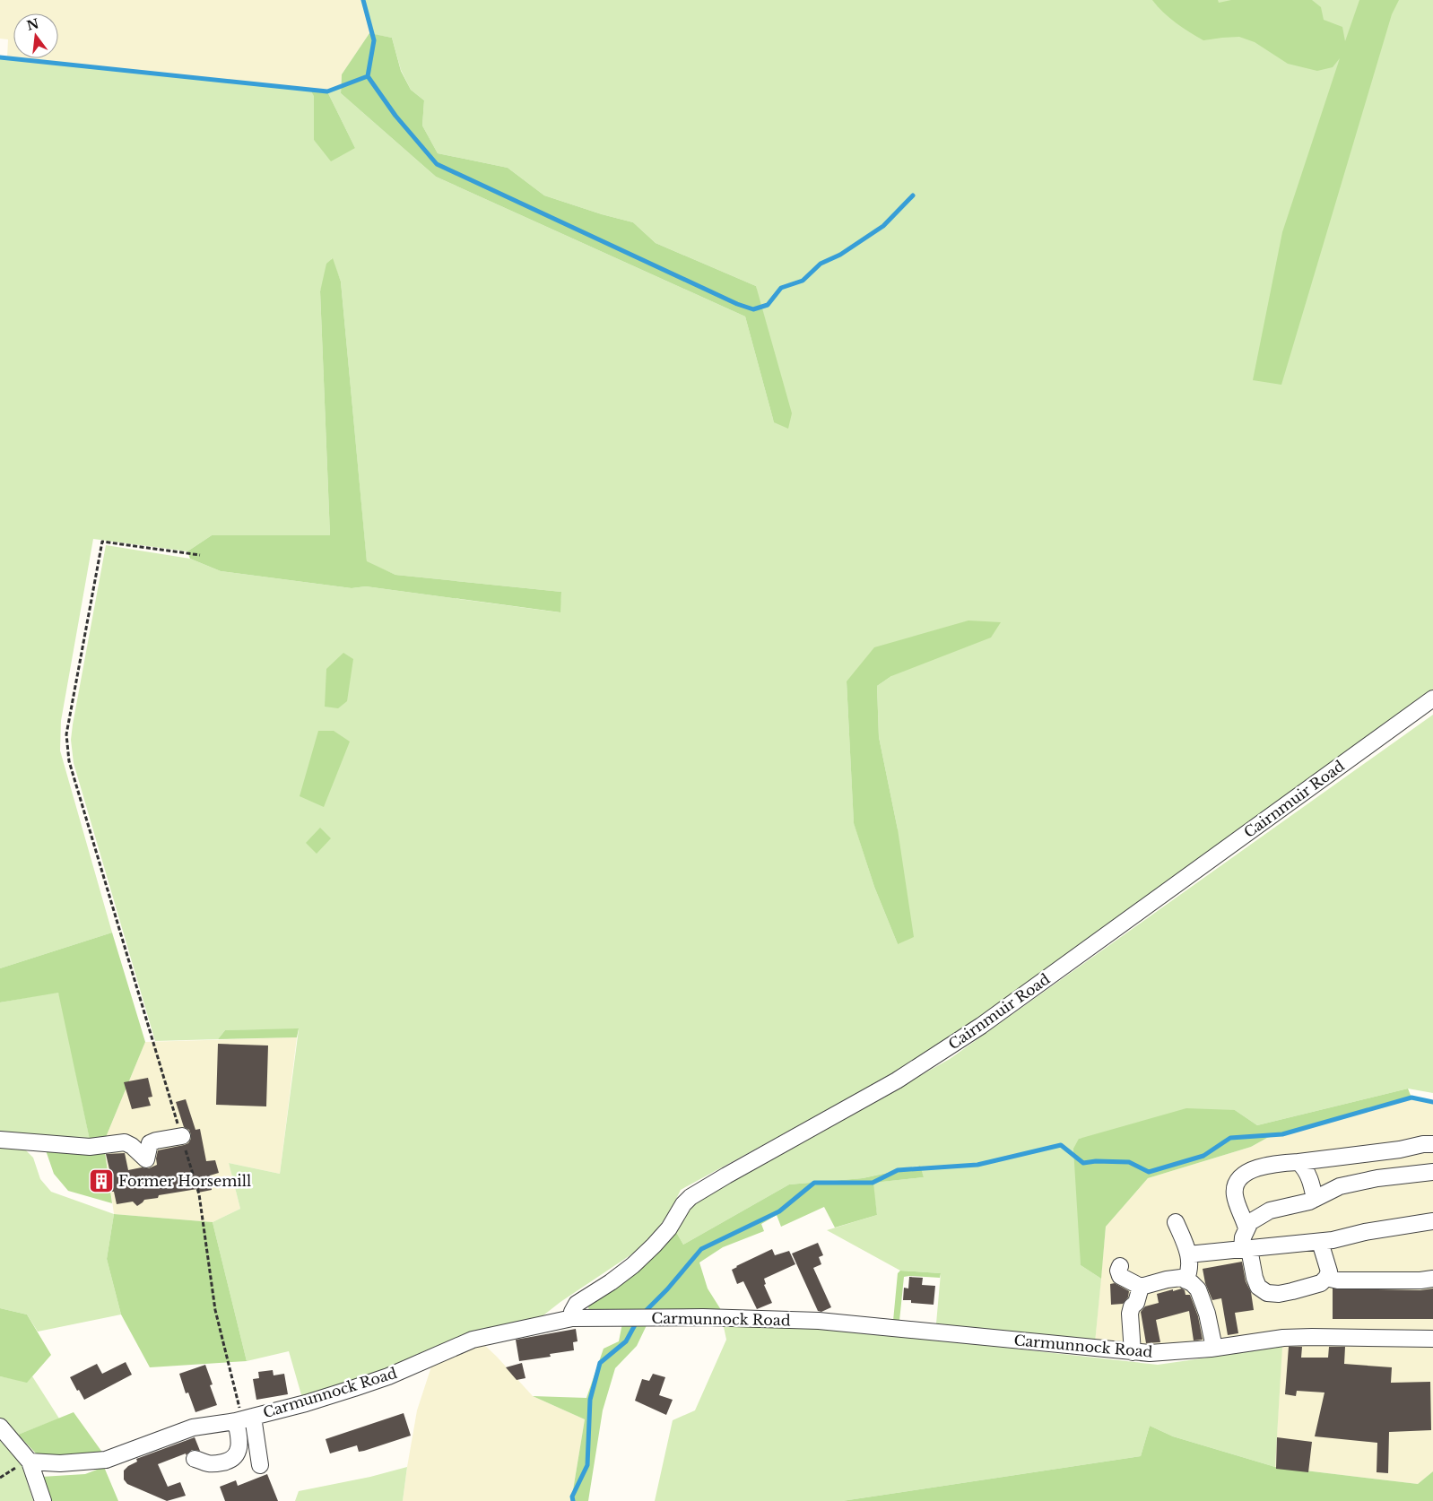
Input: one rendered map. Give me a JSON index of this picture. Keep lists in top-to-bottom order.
{
  "streets": {
    "street": ["Cairnmuir Road", "Carmunnock Road"]
  },
  "crossings": [
    ["Cairnmuir Road", "Carmunnock Road"]
  ],
  "places": {
    "building": ["Former Horsemill"]
  },
  "north": "top"
}
